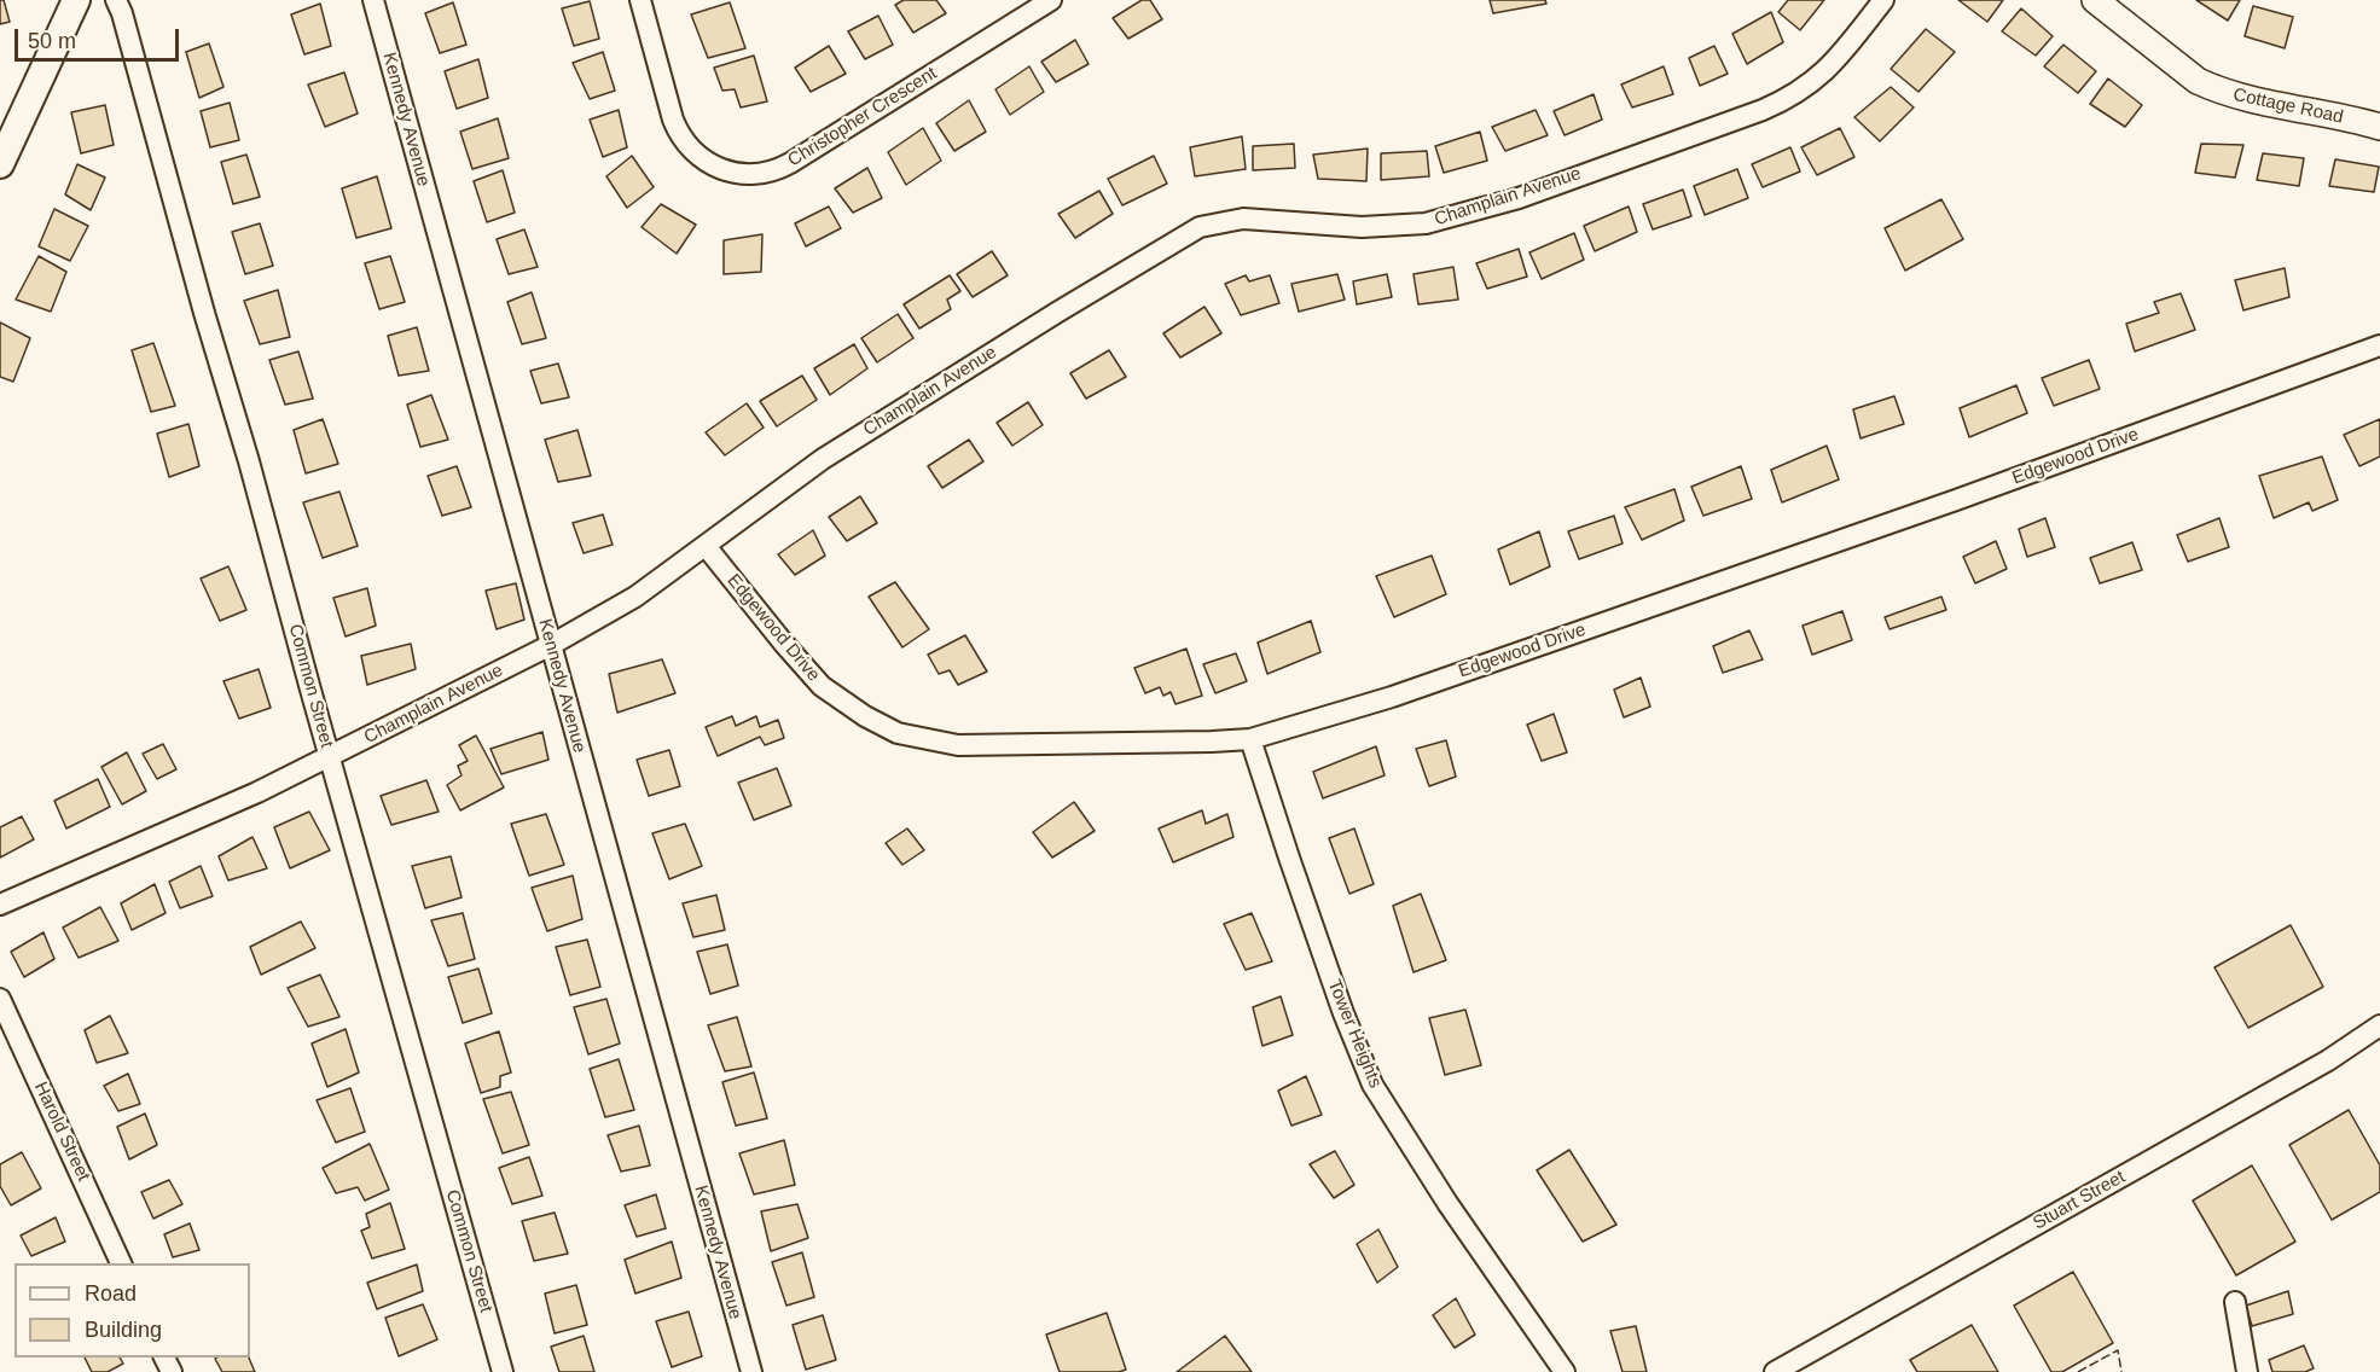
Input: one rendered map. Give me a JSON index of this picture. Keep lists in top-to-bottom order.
{
  "streets": {
    "street": [
      "Cottage Road",
      "Christopher Crescent",
      "Kennedy Avenue",
      "Champlain Avenue",
      "Edgewood Drive",
      "Common Street",
      "Tower Heights",
      "Harold Street",
      "Stuart Street"
    ]
  },
  "crossings": [
    ["Kennedy Avenue", "Champlain Avenue"],
    ["Champlain Avenue", "Edgewood Drive"],
    ["Champlain Avenue", "Common Street"],
    ["Edgewood Drive", "Tower Heights"]
  ],
  "legend": ["Road", "Building"],
  "scale_bar": "50 m"
}
